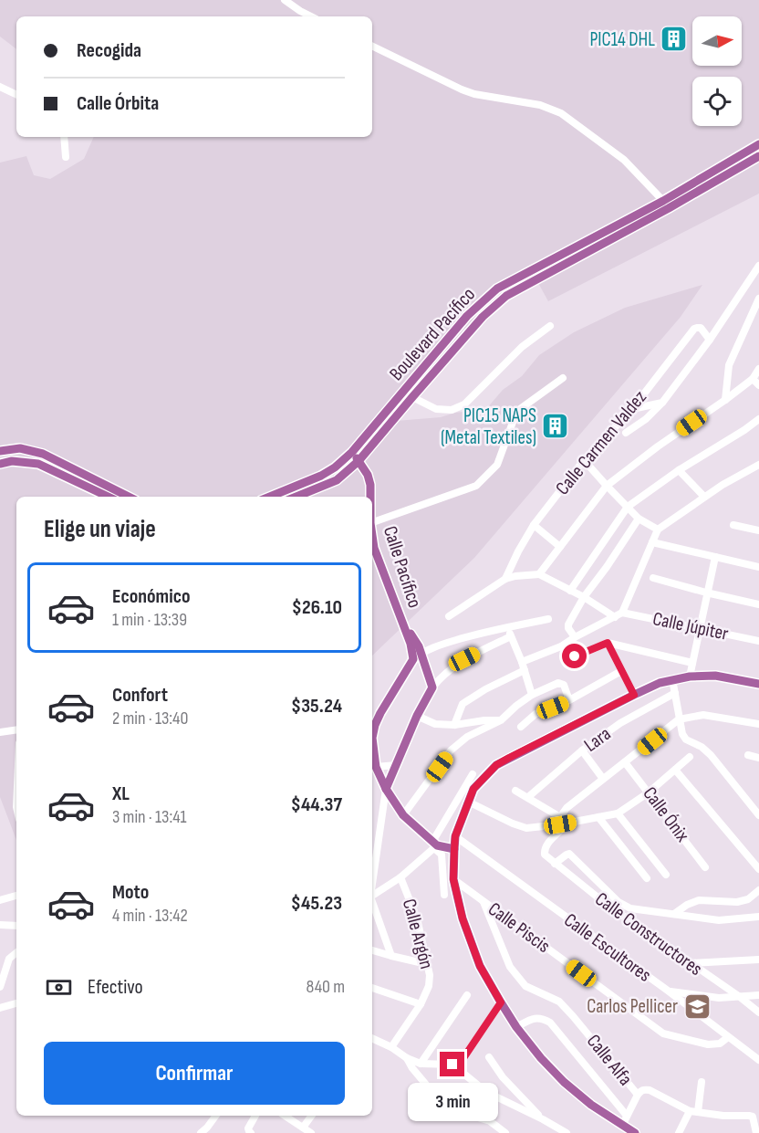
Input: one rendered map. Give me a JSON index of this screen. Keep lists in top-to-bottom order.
{
  "streets": {
    "main road": ["Boulevard Pacífico", "Calle Pacífico"],
    "street": [
      "Calle Carmen Valdez",
      "Calle Júpiter",
      "Lara",
      "Calle Ónix",
      "Calle Piscis",
      "Calle Argón",
      "Calle Constructores",
      "Calle Escultores",
      "Calle Alfa"
    ]
  },
  "crossings": [
    ["Boulevard Pacífico", "Calle Pacífico"],
    ["Calle Piscis", "Calle Escultores"],
    ["Calle Piscis", "Calle Alfa"]
  ],
  "places": {
    "building": ["PIC14 DHL", "PIC15 NAPS (Metal Textiles)"],
    "school or university": ["Carlos Pellicer"]
  },
  "north": "right",
  "page": {
    "banner": ["Recogida", "Calle Órbita"],
    "heading": "Elige un viaje",
    "list": [
      {
        "name": "Económico",
        "note": "1 min · 13:39",
        "value": "$26.10"
      },
      {
        "name": "Confort",
        "note": "2 min · 13:40",
        "value": "$35.24"
      },
      {
        "name": "XL",
        "note": "3 min · 13:41",
        "value": "$44.37"
      },
      {
        "name": "Moto",
        "note": "4 min · 13:42",
        "value": "$45.23"
      }
    ],
    "pay": ["Efectivo", "840 m"],
    "buttons": "Confirmar",
    "bubble": "3 min"
  }
}
